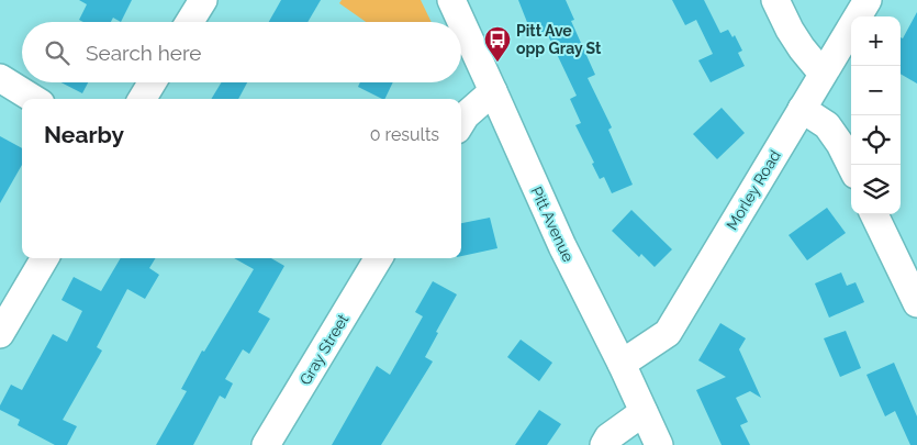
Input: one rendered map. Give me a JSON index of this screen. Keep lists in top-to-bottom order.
{
  "streets": {
    "street": ["Morley Road", "Pitt Avenue", "Gray Street"]
  },
  "crossings": [
    ["Morley Road", "Pitt Avenue"]
  ],
  "places": {
    "bus stop": ["Pitt Ave opp Gray St"]
  },
  "page": {
    "map_buttons": ["+", "−"],
    "search": "Search here",
    "heading": ["Nearby", "0 results"]
  }
}
